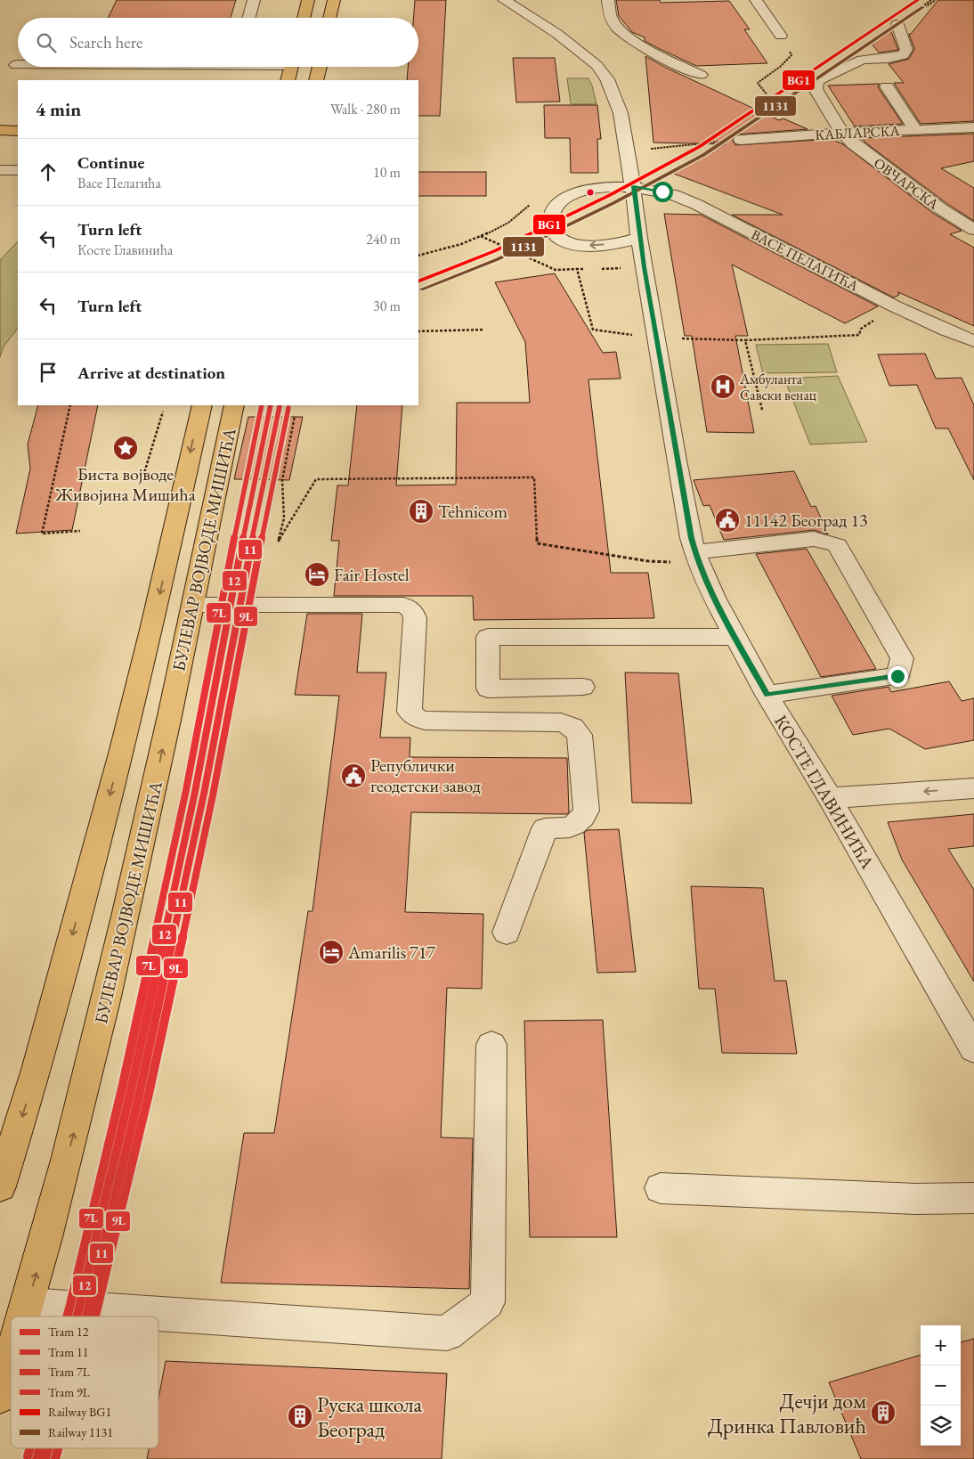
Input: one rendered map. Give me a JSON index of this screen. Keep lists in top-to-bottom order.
{
  "streets": {
    "main road": ["БУЛЕВАР ВОЈВОДЕ МИШИЋА"],
    "street": [
      "КАБЛАРСКА",
      "ОВЧАРСКА",
      "ВАСЕ ПЕЛАГИЋА",
      "КОСТЕ ГЛАВИНИЋА"
    ]
  },
  "crossings": [
    ["КАБЛАРСКА", "ОВЧАРСКА"],
    ["ВАСЕ ПЕЛАГИЋА", "КОСТЕ ГЛАВИНИЋА"]
  ],
  "places": {
    "hospital": ["Амбуланта Савски венац"],
    "place": ["Биста војводе Живојина Мишића"],
    "building": ["Tehnicom", "Дечји дом Дринка Павловић", "Руска школа Београд"],
    "public building": ["11142 Београд 13", "Републички геодетски завод"],
    "hotel": ["Fair Hostel", "Amarilis 717"]
  },
  "lines": [
    "rail line BG1",
    "rail line 1131",
    "tram line 12",
    "tram line 7L",
    "tram line 11",
    "tram line 9L"
  ],
  "legend": [
    "Tram 12",
    "Tram 11",
    "Tram 7L",
    "Tram 9L",
    "Railway BG1",
    "Railway 1131"
  ],
  "page": {
    "search": "Search here",
    "heading": ["4 min", "Walk · 280 m"],
    "list": [
      ["Continue", "Васе Пелагића", "10 m"],
      ["Turn left", "Косте Главинића", "240 m"],
      ["Turn left", "30 m"],
      "Arrive at destination"
    ],
    "map_buttons": ["+", "−"]
  }
}
